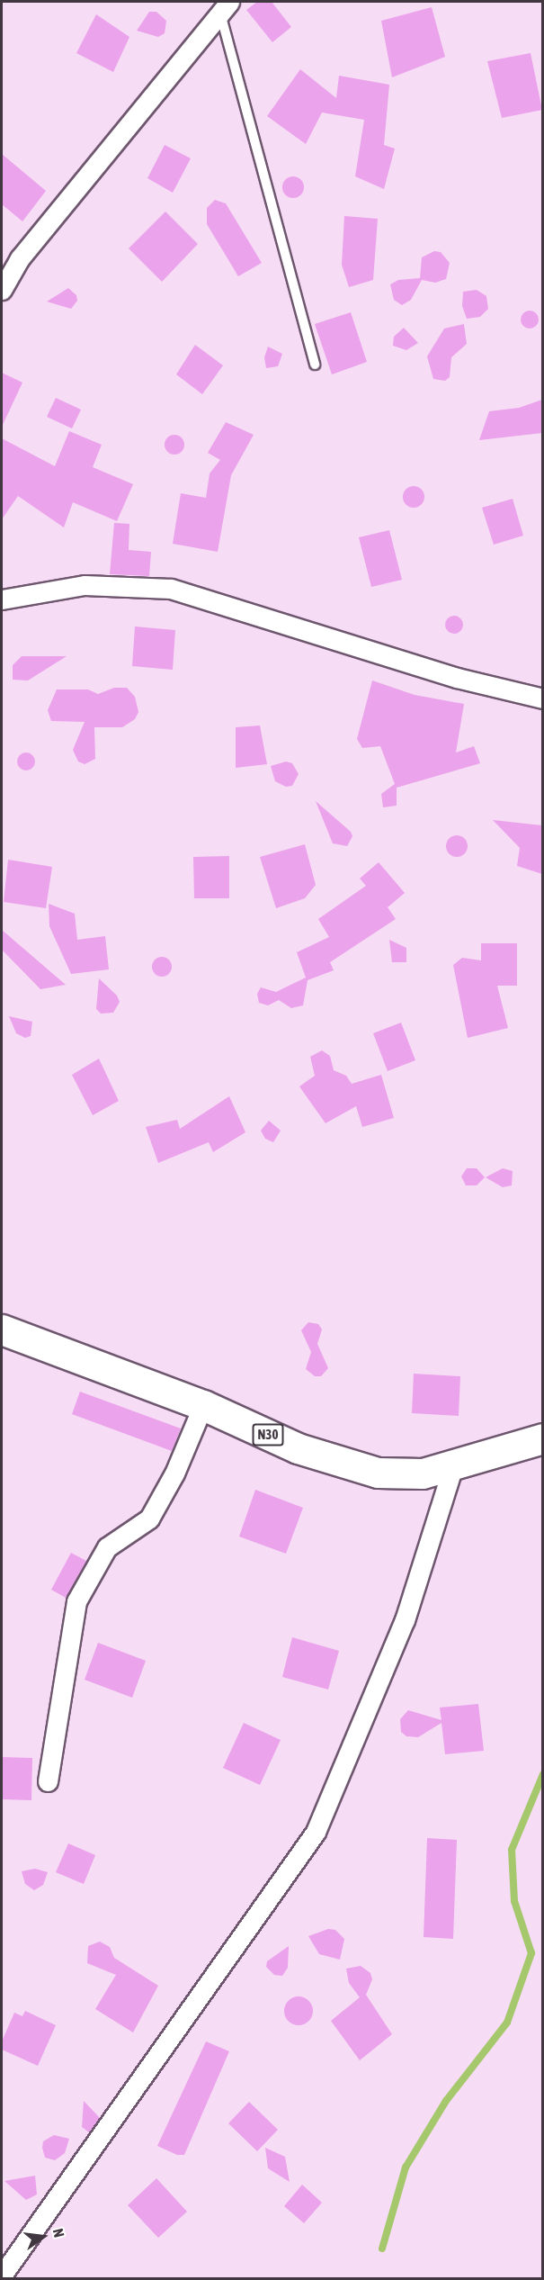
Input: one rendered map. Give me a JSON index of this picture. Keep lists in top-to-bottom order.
{
  "streets": {
    "main road": ["N30"]
  },
  "north": "right"
}
